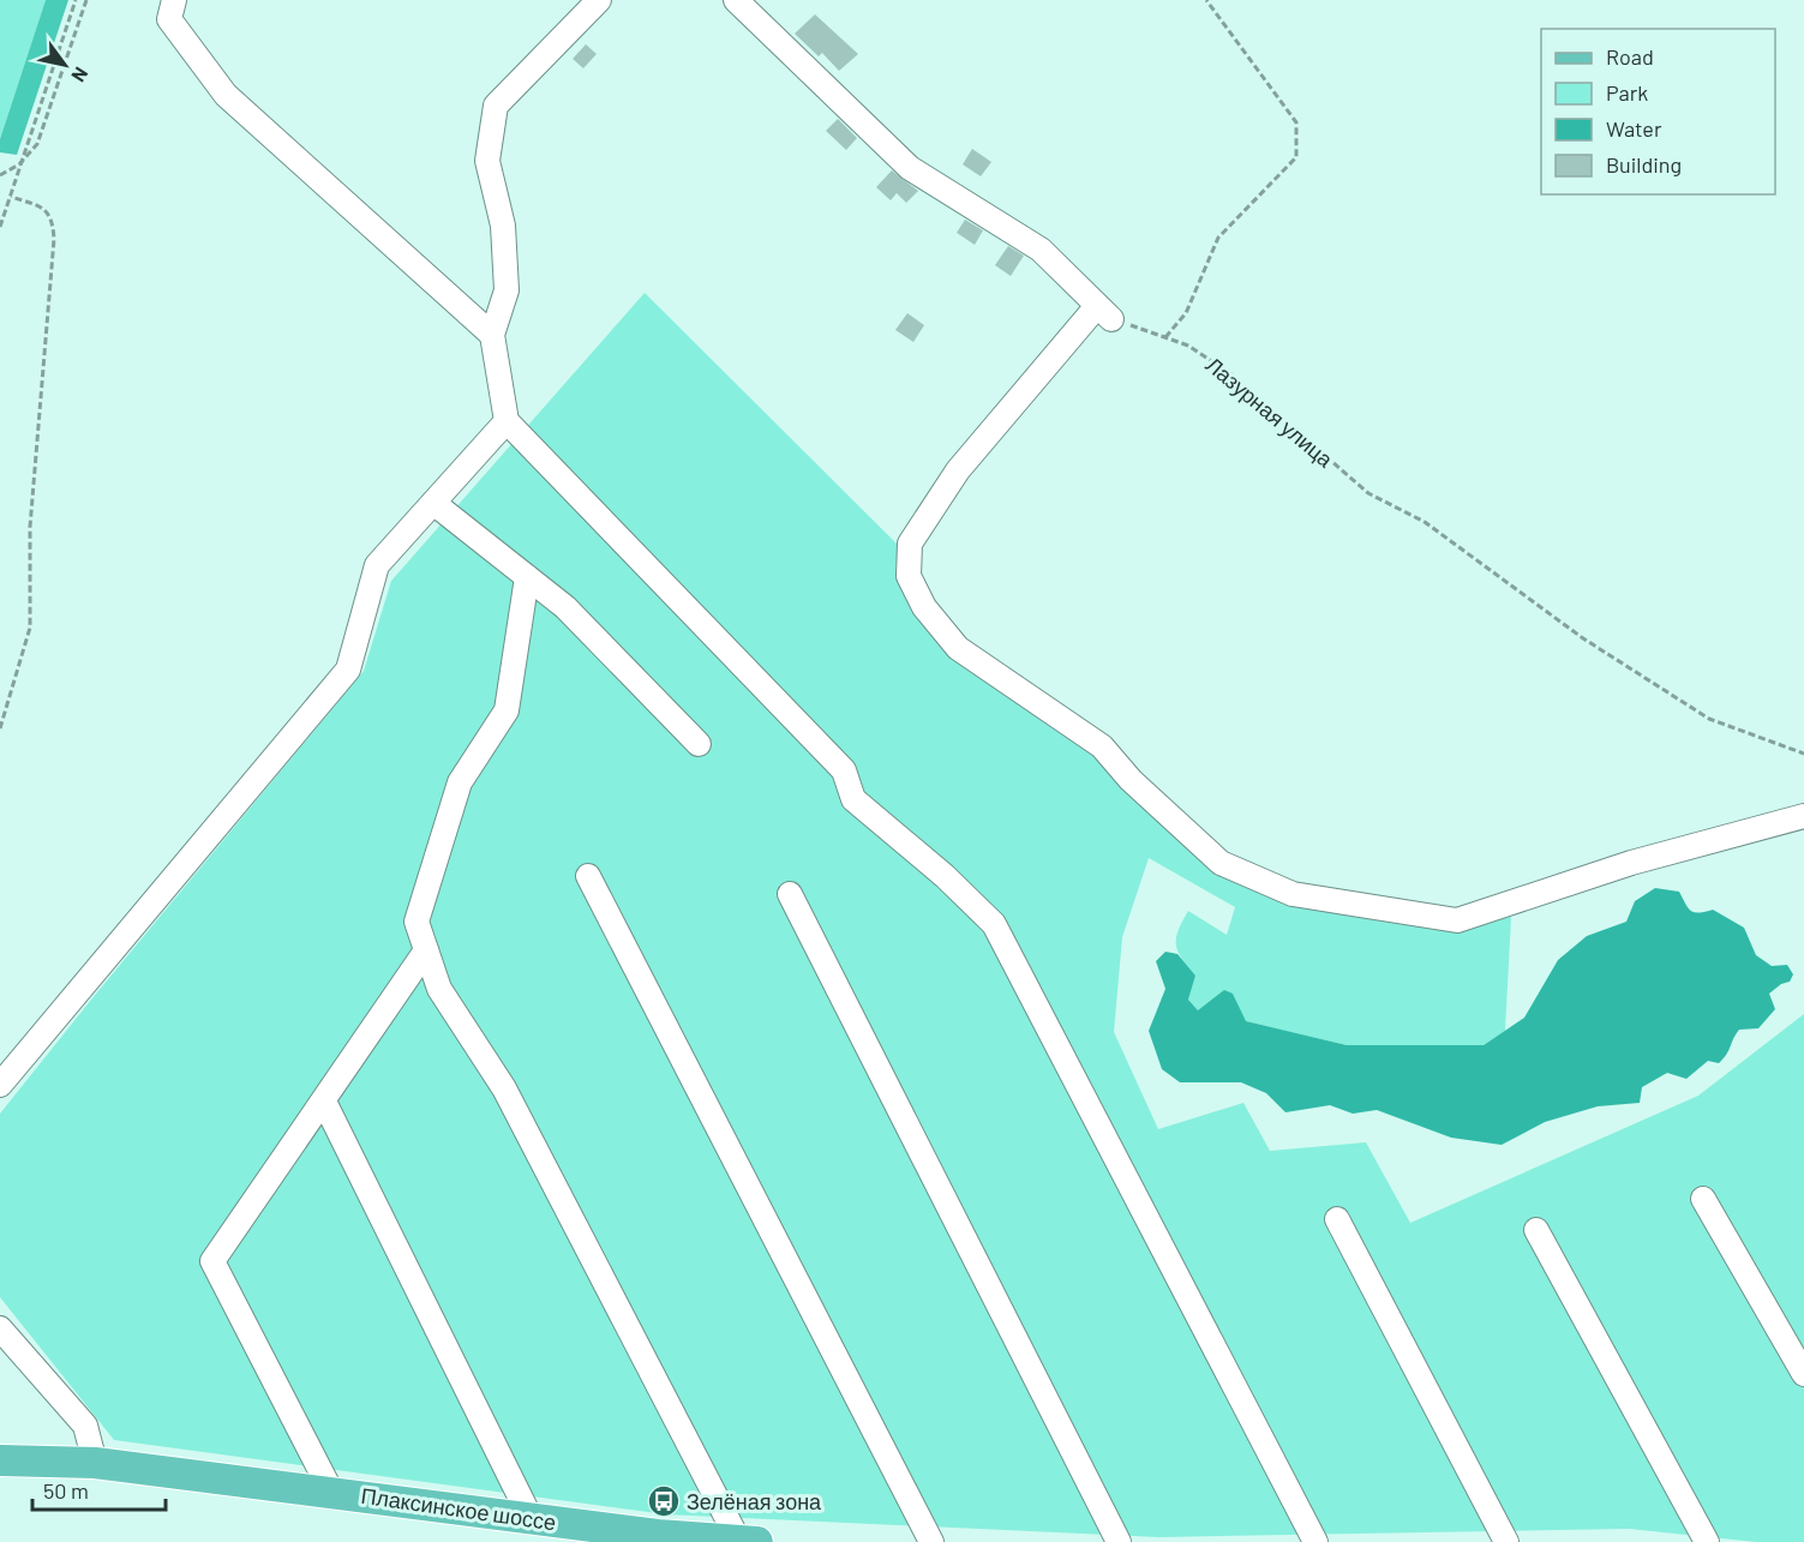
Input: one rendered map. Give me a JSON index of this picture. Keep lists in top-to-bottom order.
{
  "streets": {
    "main road": ["Плаксинское шоссе"],
    "path": ["Лазурная улица"]
  },
  "places": {
    "bus stop": ["Зелёная зона"]
  },
  "legend": [
    "Road",
    "Park",
    "Water",
    "Building"
  ],
  "scale_bar": "50 m",
  "north": "bottom right"
}
